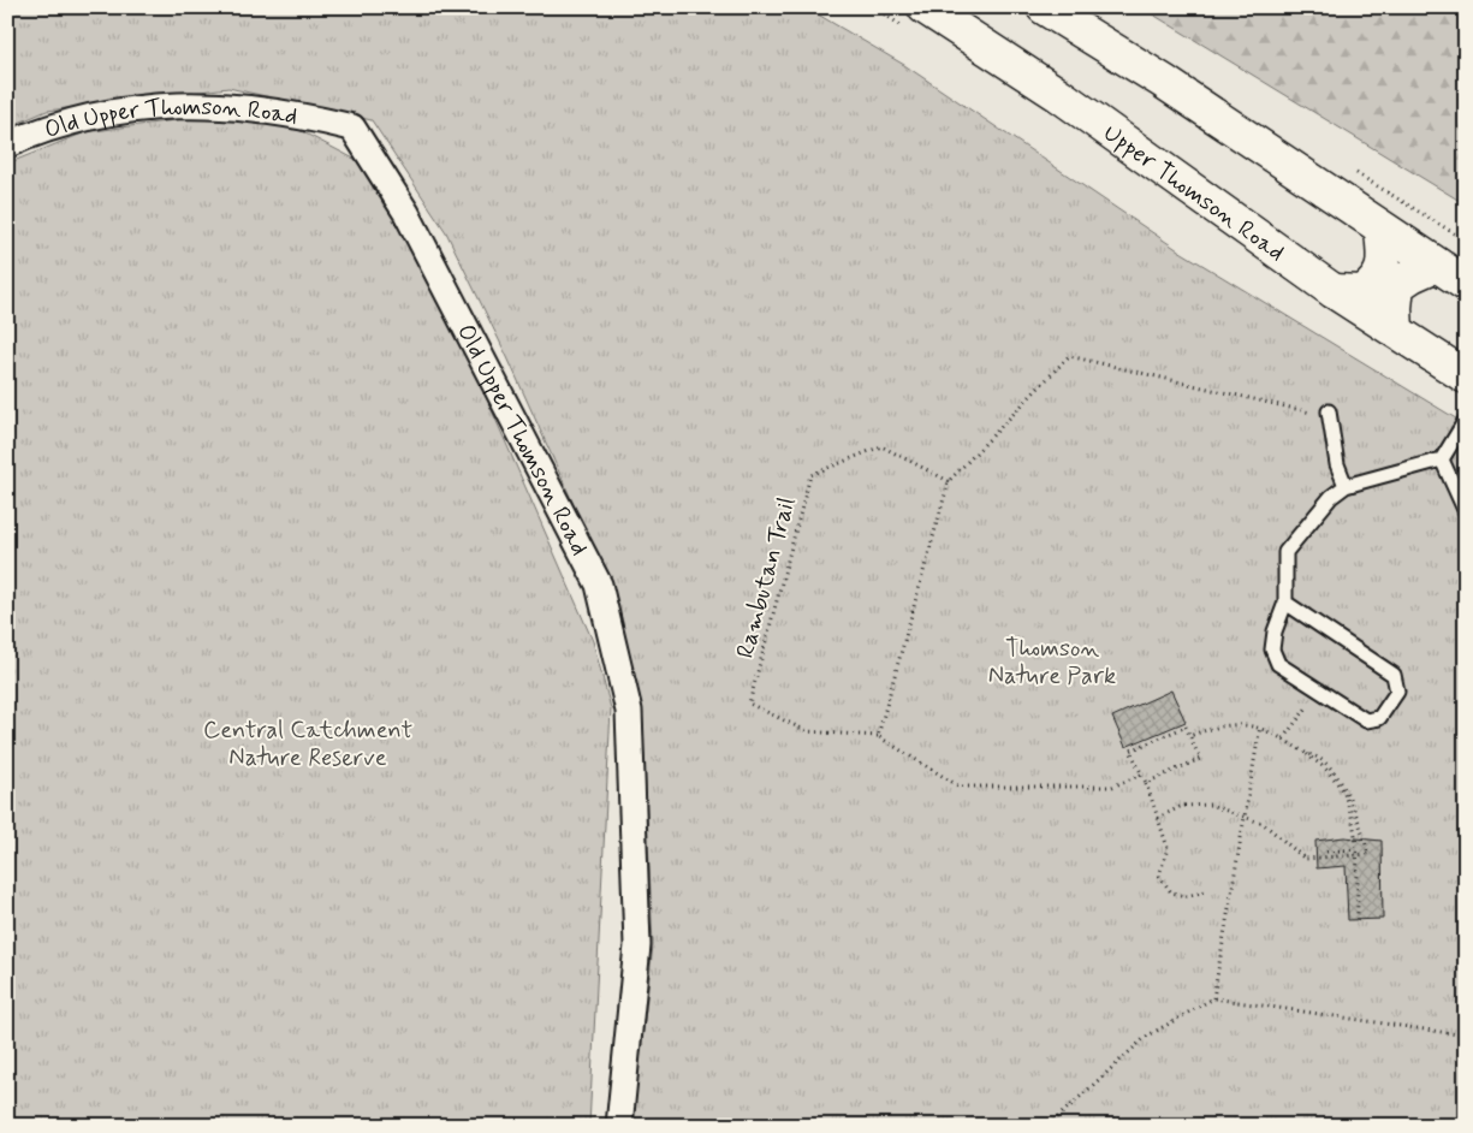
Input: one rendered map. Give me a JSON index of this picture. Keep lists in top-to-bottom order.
{
  "streets": {
    "main road": ["Upper Thomson Road"],
    "street": ["Old Upper Thomson Road"],
    "path": ["Rambutan Trail"]
  },
  "parks": ["Thomson Nature Park", "Central Catchment Nature Reserve"]
}
